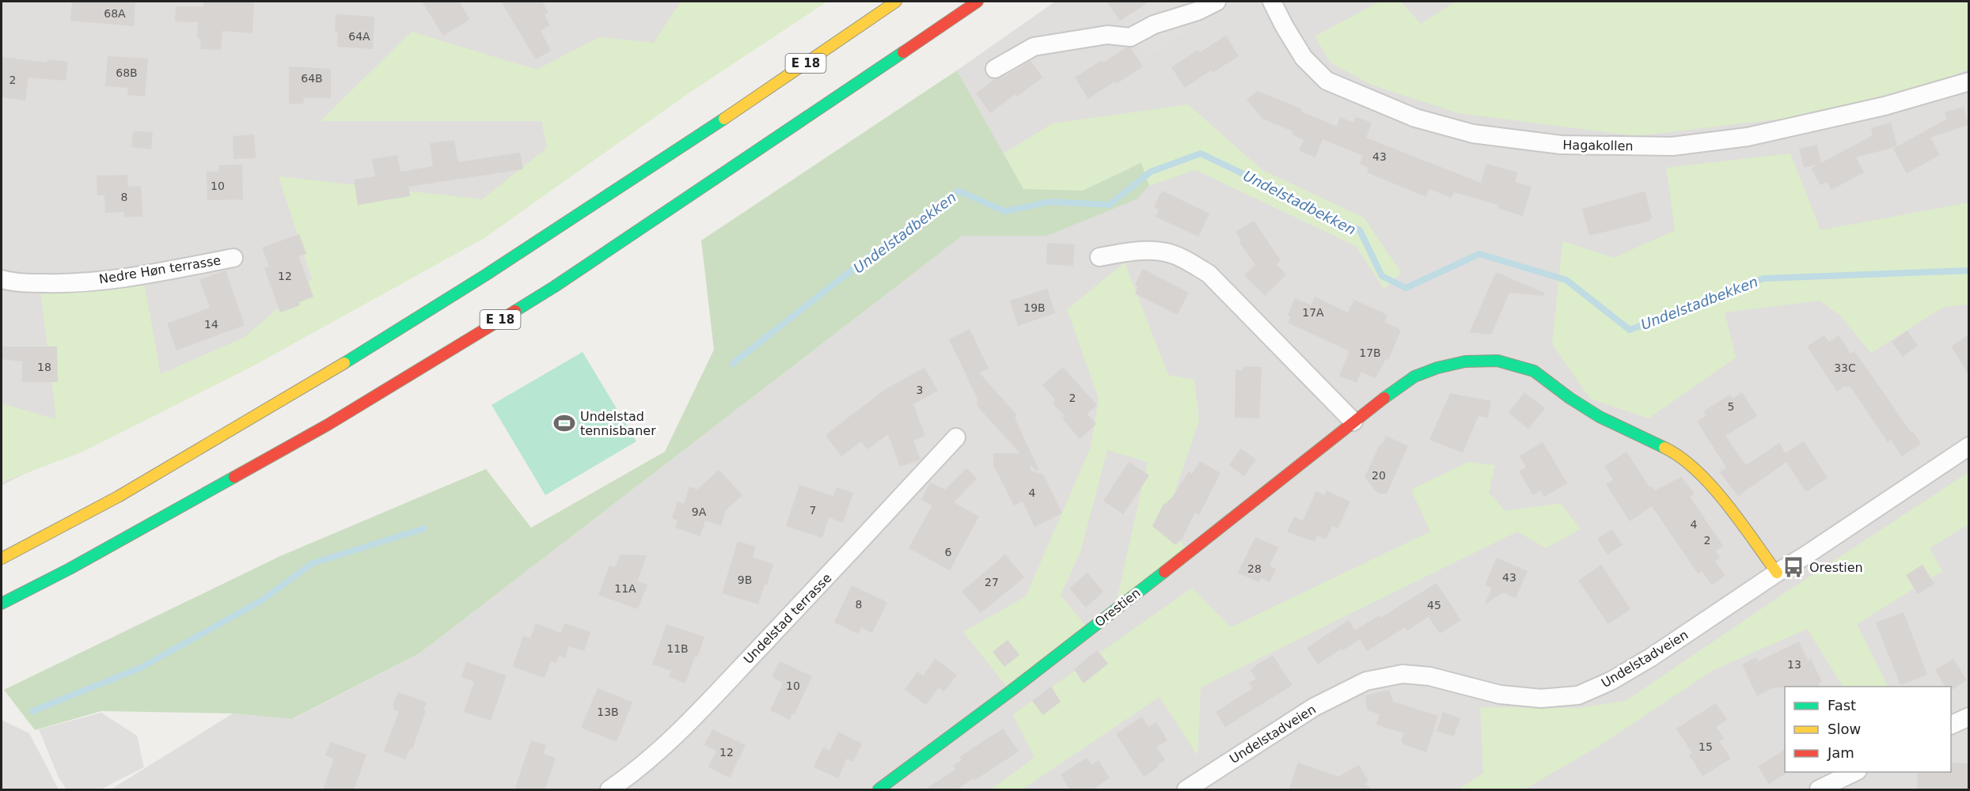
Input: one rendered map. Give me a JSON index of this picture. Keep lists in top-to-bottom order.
{
  "streets": {
    "main road": ["E 18", "Orestien"],
    "street": [
      "Hagakollen",
      "Nedre Høn terrasse",
      "Undelstad terrasse",
      "Undelstadveien"
    ]
  },
  "crossings": [
    ["Orestien", "Undelstadveien"]
  ],
  "water": ["Undelstadbekken"],
  "places": {
    "sports": ["Undelstad tennisbaner"],
    "bus stop": ["Orestien"]
  },
  "house_numbers": [
    "68A",
    "64A",
    "68B",
    "64B",
    "2",
    "43",
    "10",
    "8",
    "12",
    "19B",
    "17A",
    "14",
    "17B",
    "18",
    "33C",
    "3",
    "2",
    "5",
    "20",
    "4",
    "7",
    "9A",
    "4",
    "2",
    "6",
    "28",
    "43",
    "9B",
    "27",
    "11A",
    "8",
    "45",
    "11B",
    "13",
    "10",
    "13B",
    "15",
    "12"
  ],
  "legend": ["Fast", "Slow", "Jam"]
}
